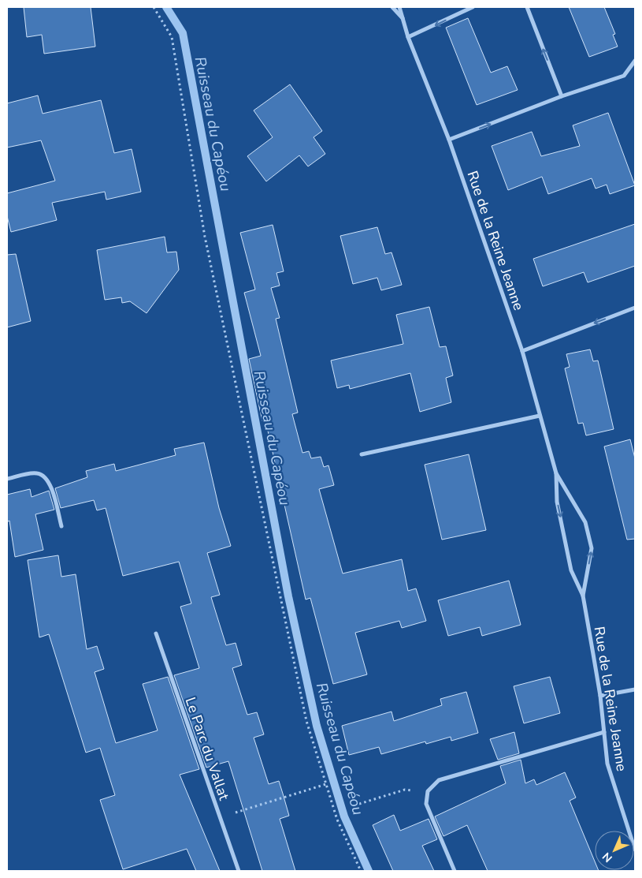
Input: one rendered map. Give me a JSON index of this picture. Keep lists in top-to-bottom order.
{
  "streets": {
    "street": ["Rue de la Reine Jeanne", "Le Parc du Vallat"]
  },
  "water": ["Ruisseau du Capéou"],
  "north": "bottom left"
}
